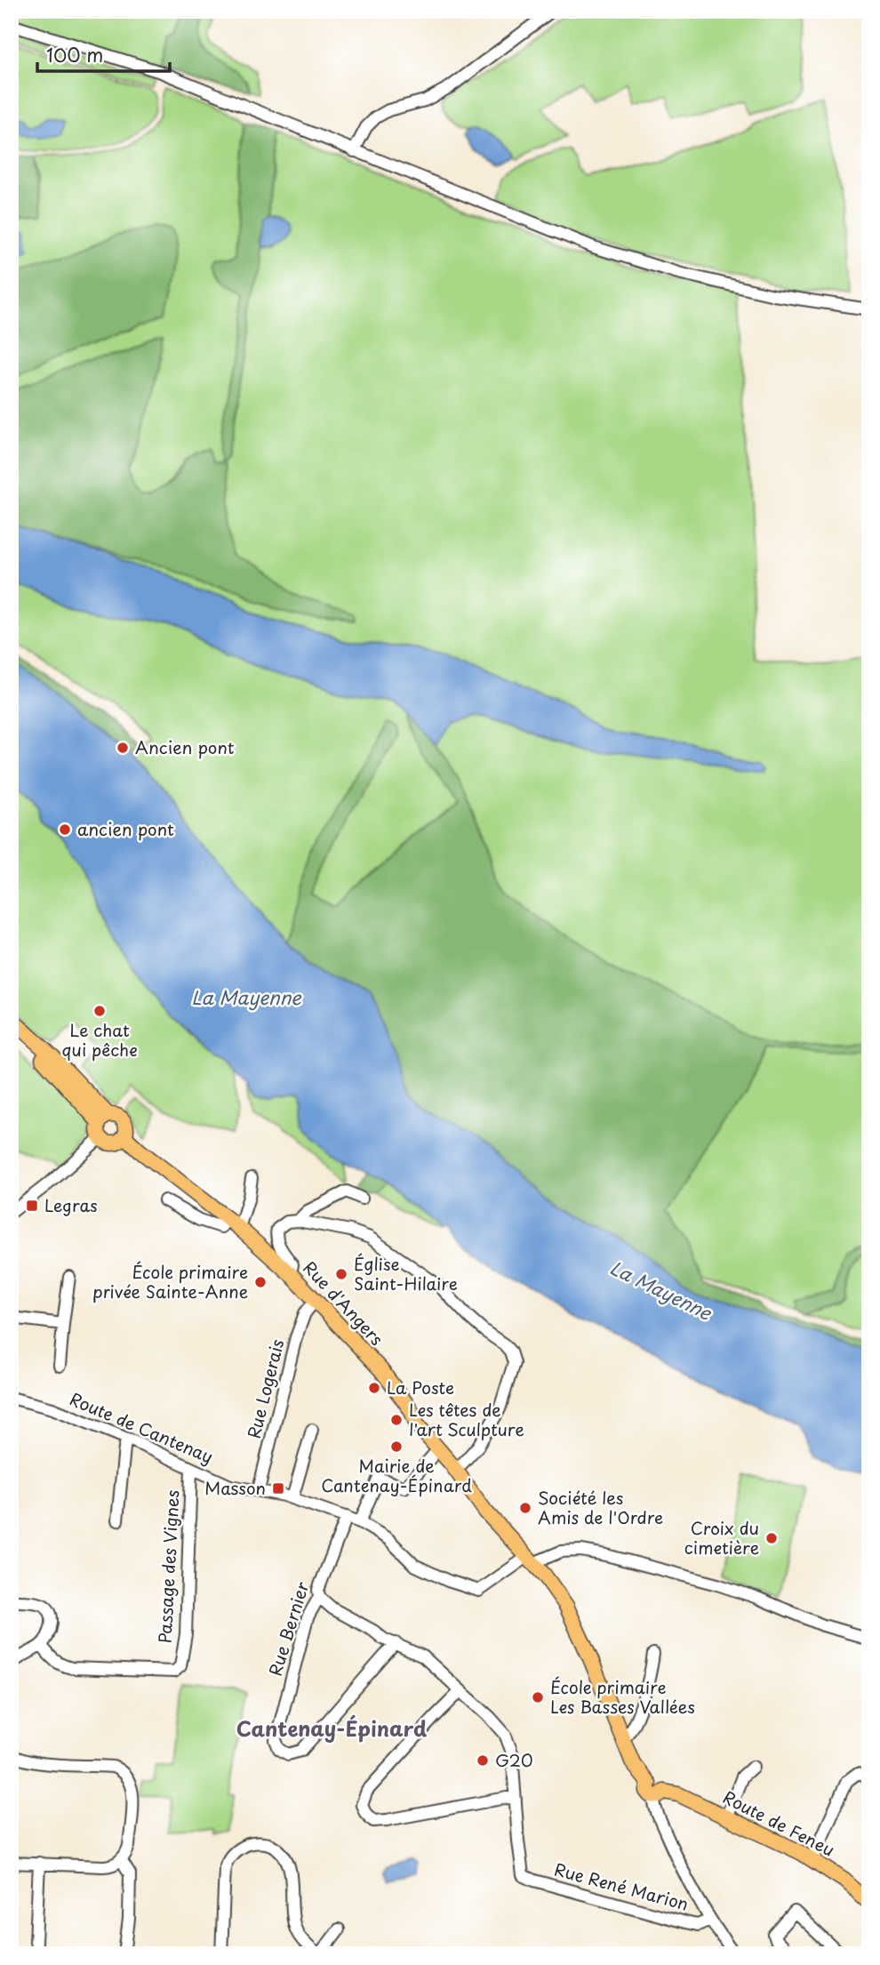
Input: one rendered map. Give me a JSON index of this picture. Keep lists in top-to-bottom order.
{
  "streets": {
    "main road": ["Rue d'Angers", "Route de Feneu"],
    "street": [
      "Rue Logerais",
      "Route de Cantenay",
      "Passage des Vignes",
      "Rue Bernier",
      "Rue René Marion"
    ]
  },
  "crossings": [
    ["Rue d'Angers", "Rue Logerais"],
    ["Rue d'Angers", "Route de Cantenay"],
    ["Rue d'Angers", "Route de Feneu"],
    ["Rue Logerais", "Route de Cantenay"],
    ["Route de Cantenay", "Passage des Vignes"],
    ["Route de Cantenay", "Rue Bernier"]
  ],
  "districts": ["Cantenay-Épinard"],
  "water": ["La Mayenne"],
  "places": {
    "other": [
      "Ancien pont",
      "ancien pont",
      "Le chat qui pêche",
      "Église Saint-Hilaire",
      "École primaire privée Sainte-Anne",
      "La Poste",
      "Les têtes de l'art Sculpture",
      "Mairie de Cantenay-Épinard",
      "Société les Amis de l'Ordre",
      "Croix du cimetière",
      "École primaire Les Basses Vallées",
      "G20"
    ],
    "transit": ["Legras", "Masson"]
  },
  "scale_bar": "100 m"
}
